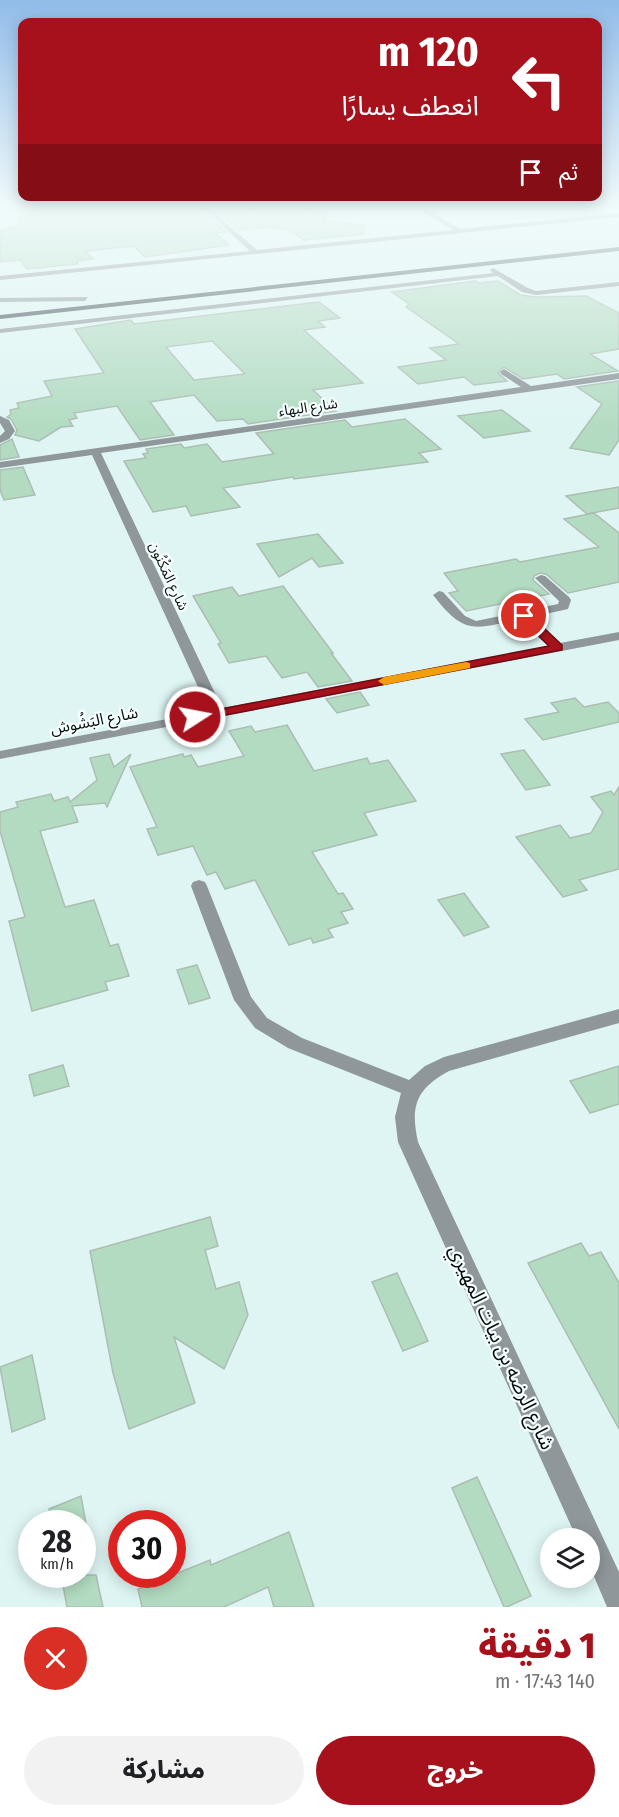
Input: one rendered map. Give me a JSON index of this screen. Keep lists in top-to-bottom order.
{
  "streets": {
    "street": [
      "شارع البهاء",
      "شارع المَكْنُون",
      "شارع البَشُوش",
      "شارع الرضه بن بيات المهيري"
    ]
  },
  "crossings": [
    ["شارع البهاء", "شارع المَكْنُون"],
    ["شارع المَكْنُون", "شارع البَشُوش"]
  ],
  "page": {
    "turn": ["120 m", "انعطف يسارًا"],
    "then": "ثم",
    "speed": "28 km/h",
    "limit": "30",
    "heading": ["1 دقيقة", "140 m · 17:43"],
    "buttons": ["خروج", "مشاركة"]
  }
}
